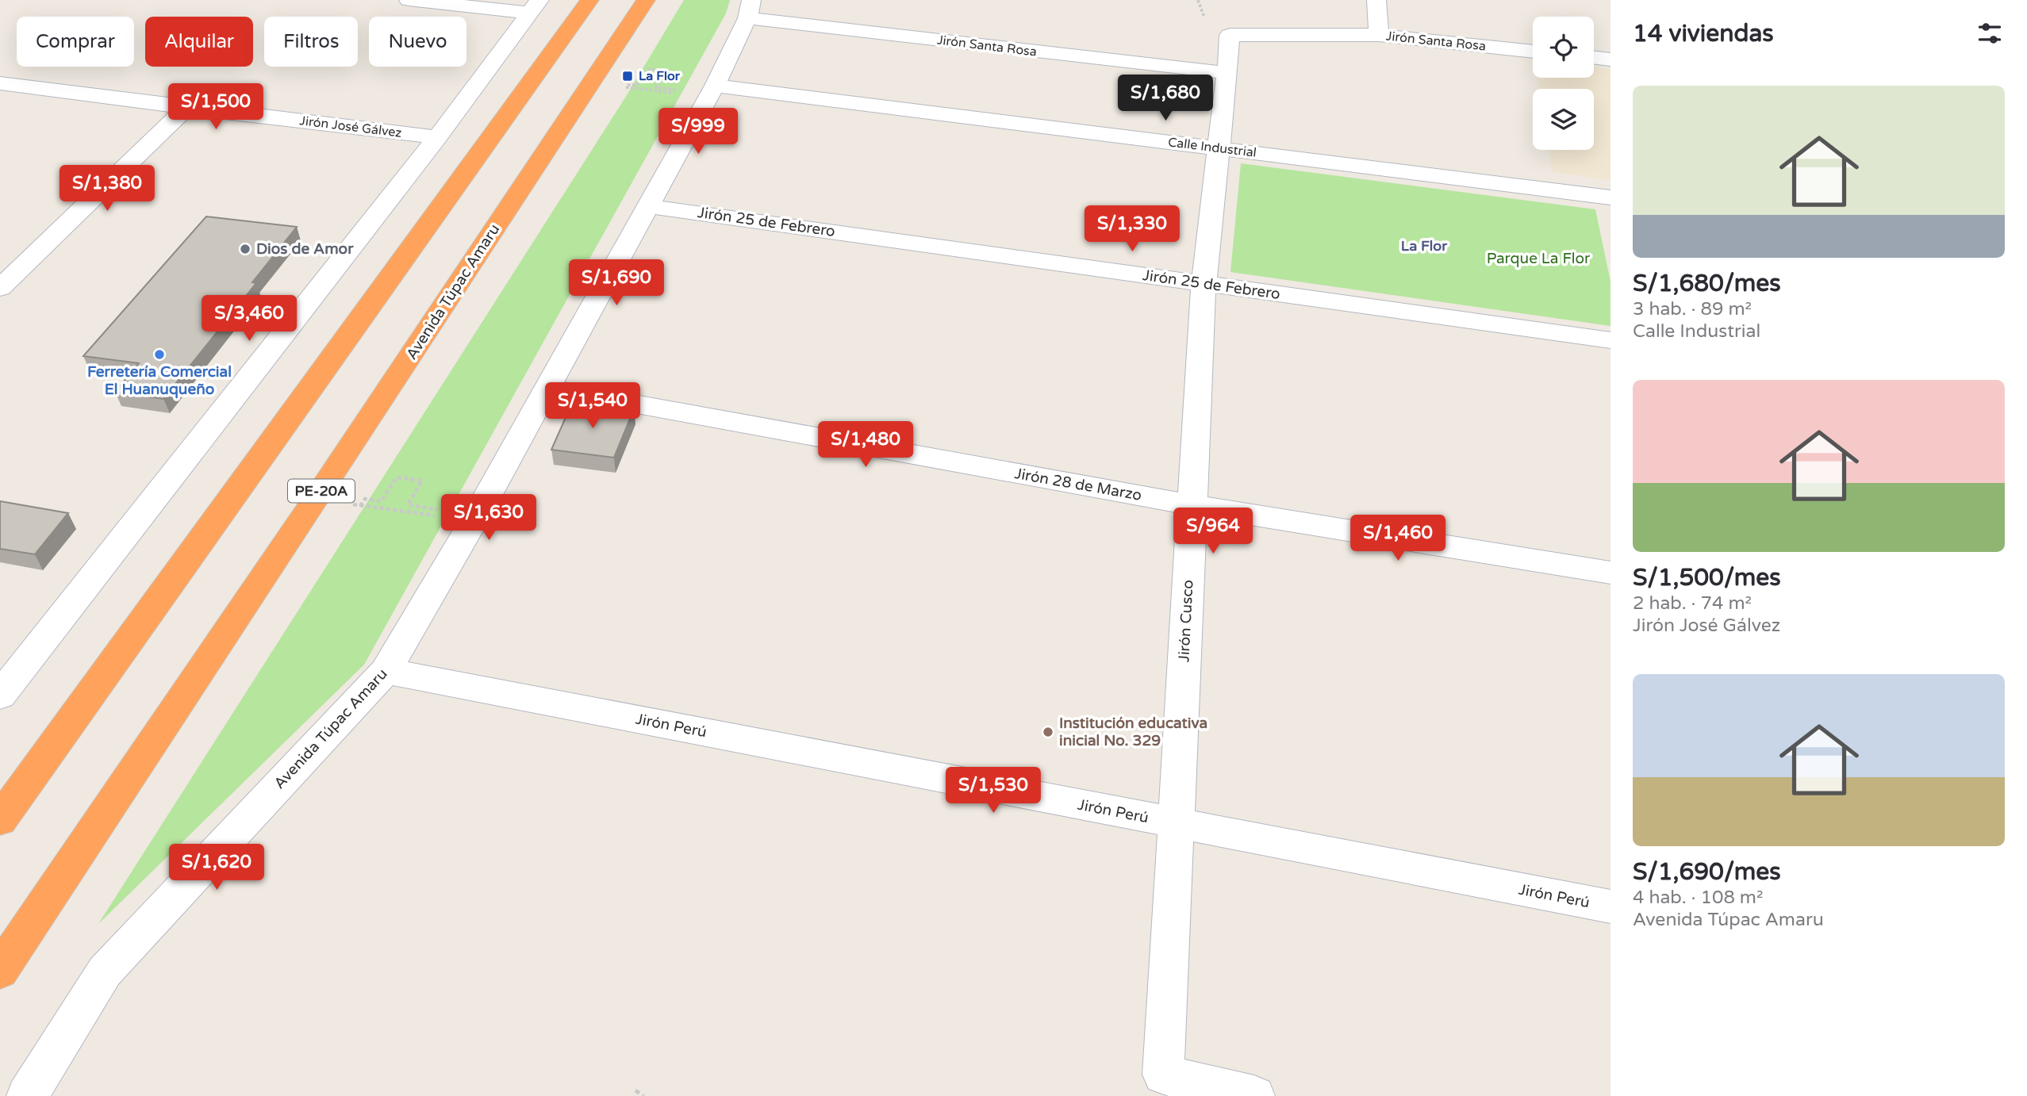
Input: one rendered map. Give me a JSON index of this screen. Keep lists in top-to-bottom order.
{
  "streets": {
    "highway": ["Avenida Túpac Amaru", "PE-20A"],
    "street": [
      "Jirón Santa Rosa",
      "Jirón José Gálvez",
      "Calle Industrial",
      "Jirón 25 de Febrero",
      "Jirón 28 de Marzo",
      "Jirón Cusco",
      "Jirón Perú"
    ]
  },
  "crossings": [
    ["Jirón Santa Rosa", "Avenida Túpac Amaru"],
    ["Jirón Santa Rosa", "Jirón Cusco"],
    ["Calle Industrial", "Avenida Túpac Amaru"],
    ["Calle Industrial", "Jirón Cusco"],
    ["Jirón 25 de Febrero", "Avenida Túpac Amaru"],
    ["Jirón 25 de Febrero", "Jirón Cusco"],
    ["Avenida Túpac Amaru", "Jirón 28 de Marzo"],
    ["Avenida Túpac Amaru", "Jirón Perú"],
    ["Jirón 28 de Marzo", "Jirón Cusco"],
    ["Jirón Cusco", "Jirón Perú"]
  ],
  "districts": ["La Flor"],
  "parks": ["Parque La Flor"],
  "places": {
    "transit": ["La Flor"],
    "other": ["Dios de Amor", "Ferretería Comercial El Huanuqueño", "Institución educativa inicial No. 329"]
  },
  "page": {
    "heading": "14 viviendas",
    "chip": [
      "Comprar",
      "Alquilar",
      "Filtros",
      "Nuevo"
    ],
    "list": [
      {
        "name": "S/1,680/mes",
        "note": "3 hab. · 89 m² · Calle Industrial"
      },
      {
        "name": "S/1,500/mes",
        "note": "2 hab. · 74 m² · Jirón José Gálvez"
      },
      {
        "name": "S/1,690/mes",
        "note": "4 hab. · 108 m² · Avenida Túpac Amaru"
      }
    ],
    "price": [
      "S/1,680",
      "S/1,500",
      "S/999",
      "S/1,380",
      "S/1,330",
      "S/1,690",
      "S/3,460",
      "S/1,540",
      "S/1,480",
      "S/1,630",
      "S/964",
      "S/1,460",
      "S/1,530",
      "S/1,620"
    ]
  }
}
